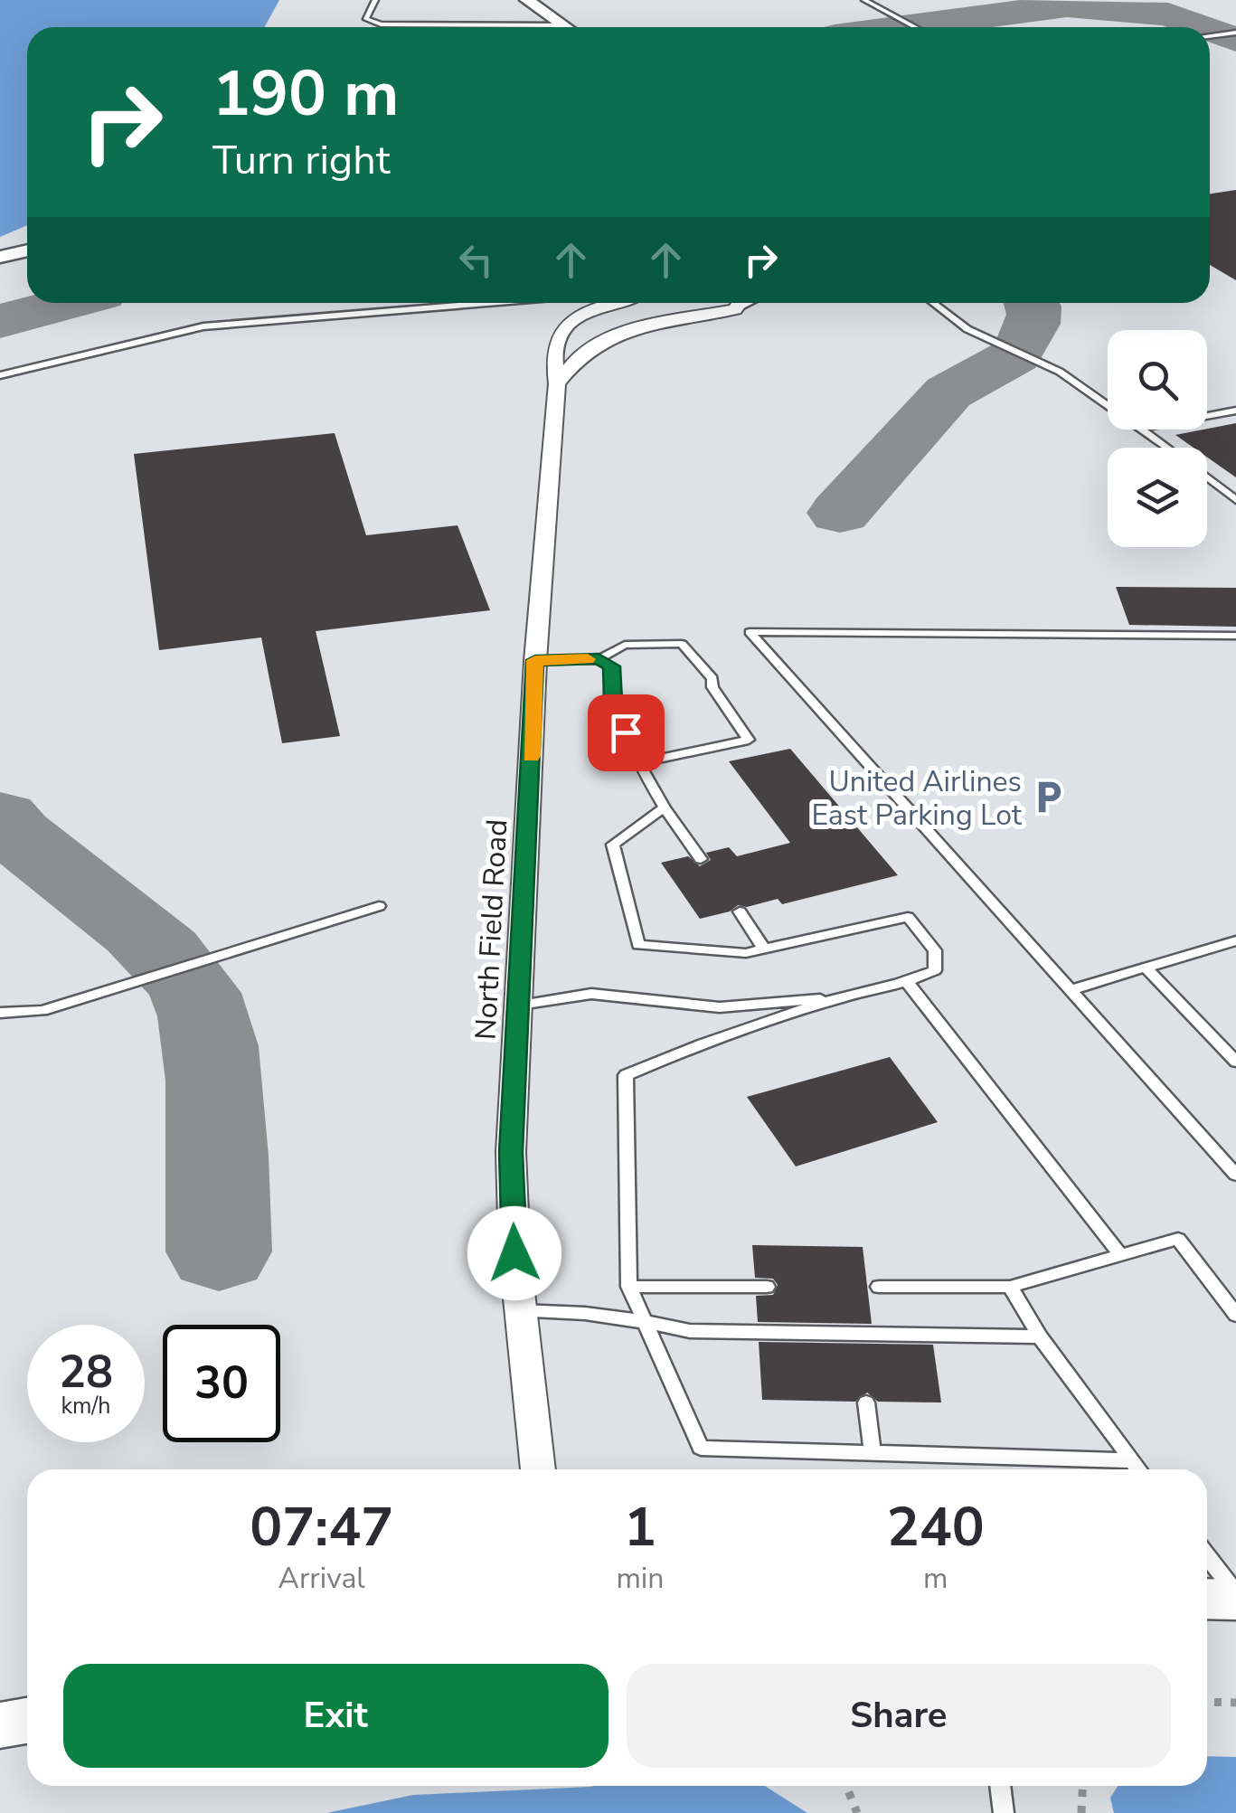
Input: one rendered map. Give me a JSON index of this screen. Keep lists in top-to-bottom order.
{
  "streets": {
    "street": ["North Field Road"]
  },
  "places": {
    "parking": ["United Airlines East Parking Lot"]
  },
  "page": {
    "turn": ["190 m", "Turn right"],
    "speed": "28 km/h",
    "limit": "30",
    "eta": [
      "07:47",
      "Arrival",
      "1",
      "min",
      "240",
      "m"
    ],
    "buttons": ["Exit", "Share"]
  }
}
